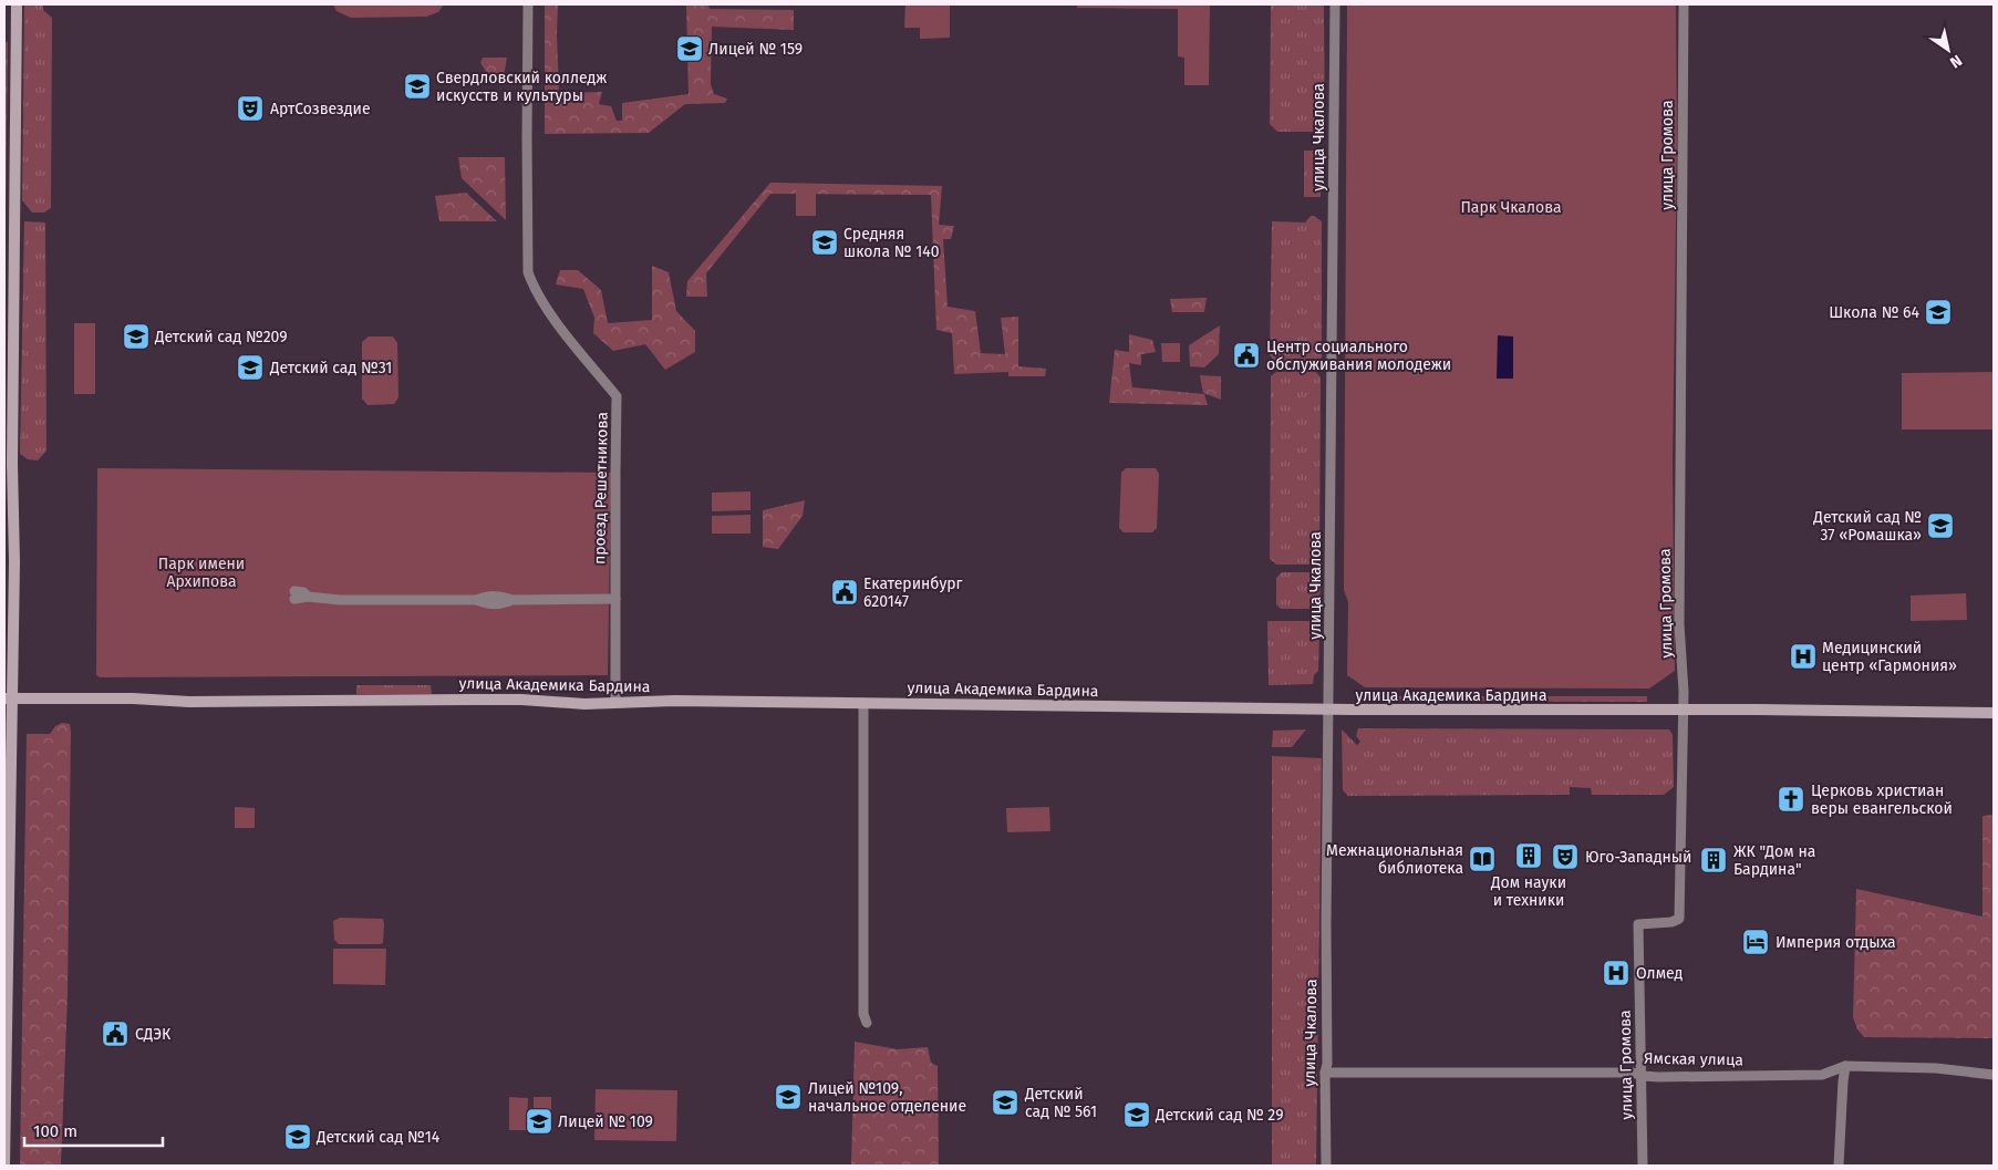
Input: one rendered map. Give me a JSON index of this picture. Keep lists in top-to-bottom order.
{
  "streets": {
    "street": [
      "улица Чкалова",
      "улица Громова",
      "проезд Решетникова",
      "улица Академика Бардина",
      "Ямская улица"
    ]
  },
  "crossings": [
    ["улица Чкалова", "улица Академика Бардина"],
    ["улица Чкалова", "Ямская улица"],
    ["улица Громова", "улица Академика Бардина"],
    ["улица Громова", "Ямская улица"],
    ["проезд Решетникова", "улица Академика Бардина"]
  ],
  "parks": ["Парк Чкалова", "Парк имени Архипова"],
  "places": {
    "school or university": [
      "Лицей № 159",
      "Свердловский колледж искусств и культуры",
      "Средняя школа № 140",
      "Школа № 64",
      "Детский сад №209",
      "Детский сад №31",
      "Детский сад № 37 «Ромашка»",
      "Лицей №109, начальное отделение",
      "Детский сад № 561",
      "Детский сад № 29",
      "Лицей № 109",
      "Детский сад №14"
    ],
    "theatre": ["АртСозвездие", "Юго-Западный"],
    "public building": ["Центр социального обслуживания молодежи", "Екатеринбург 620147", "СДЭК"],
    "hospital": ["Медицинский центр «Гармония»", "Олмед"],
    "church": ["Церковь христиан веры евангельской"],
    "building": ["Дом науки и техники", "ЖК \"Дом на Бардина\""],
    "library": ["Межнациональная библиотека"],
    "hotel": ["Империя отдыха"]
  },
  "scale_bar": "100 m",
  "north": "bottom right"
}
